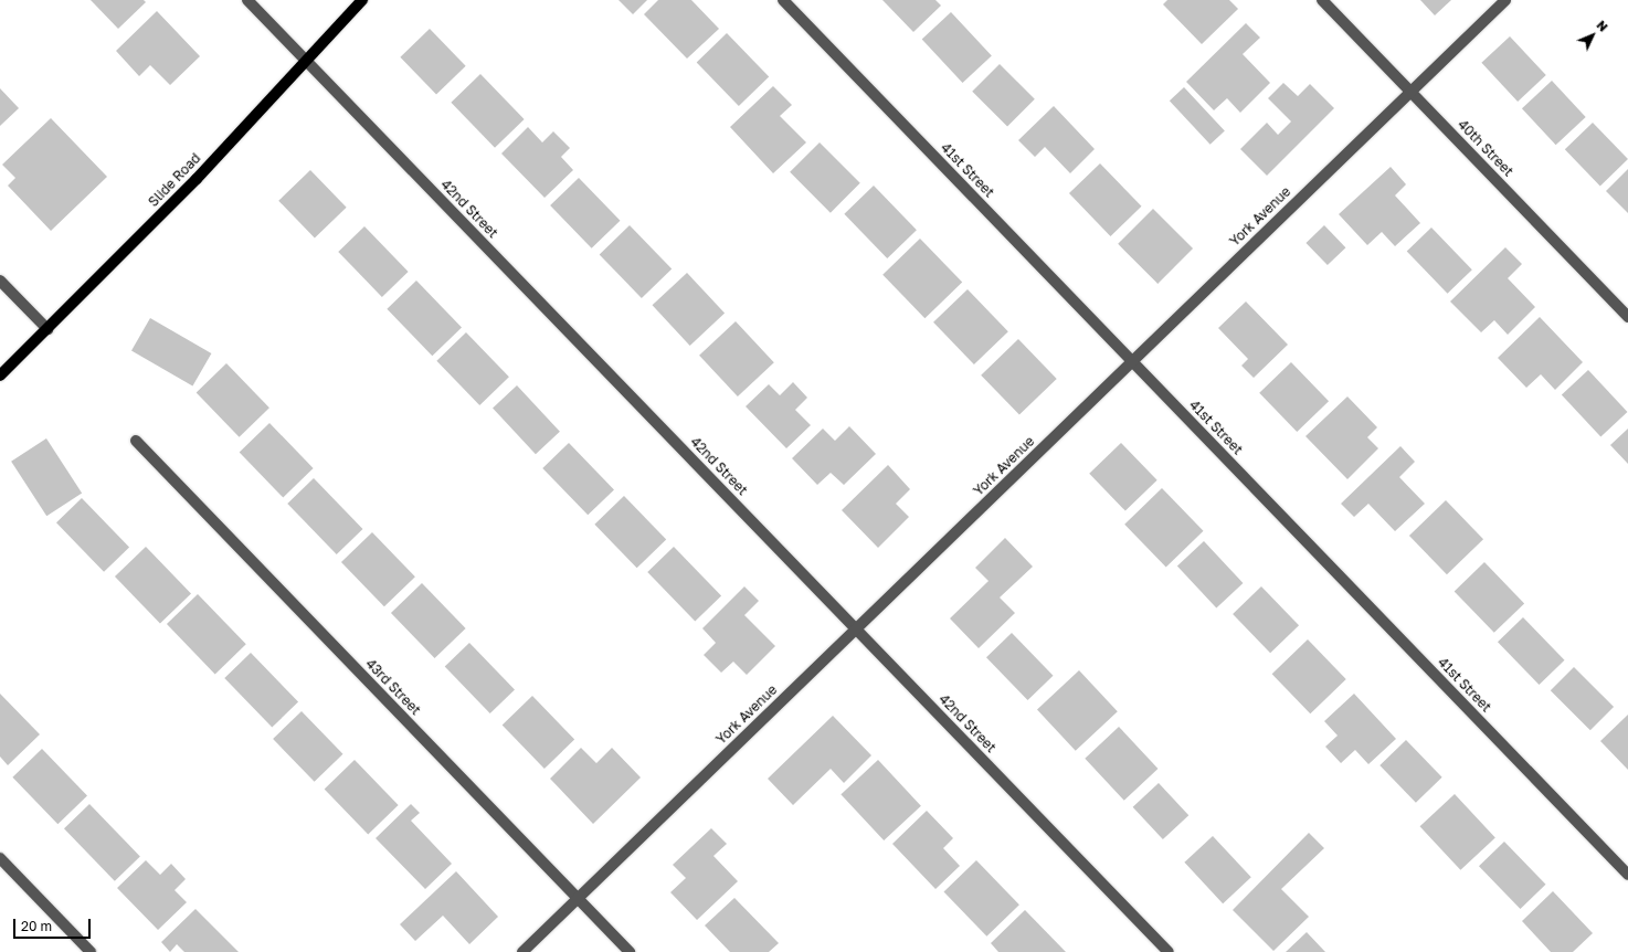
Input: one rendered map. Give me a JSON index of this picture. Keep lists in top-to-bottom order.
{
  "streets": {
    "main road": ["Slide Road"],
    "street": [
      "40th Street",
      "41st Street",
      "42nd Street",
      "York Avenue",
      "43rd Street"
    ]
  },
  "crossings": [
    ["40th Street", "York Avenue"],
    ["41st Street", "York Avenue"],
    ["Slide Road", "42nd Street"],
    ["42nd Street", "York Avenue"],
    ["York Avenue", "43rd Street"]
  ],
  "scale_bar": "20 m",
  "north": "top right"
}
